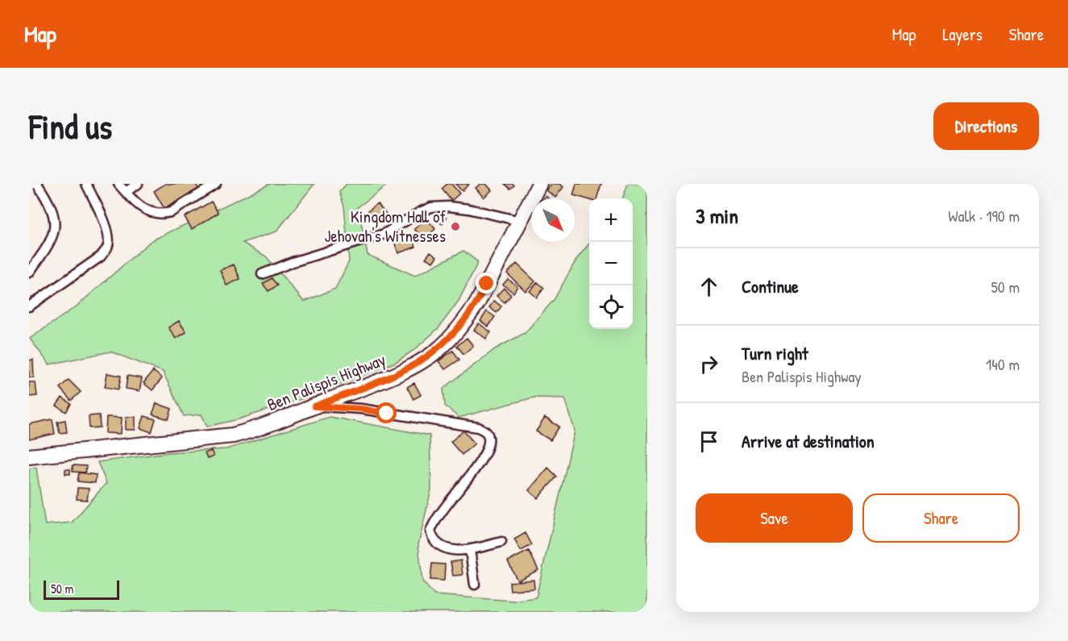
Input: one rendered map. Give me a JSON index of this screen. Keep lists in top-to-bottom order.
{
  "streets": {
    "main road": ["Ben Palispis Highway"]
  },
  "places": ["Kingdom Hall of Jehovah's Witnesses"],
  "scale_bar": "50 m",
  "north": "bottom right",
  "page": {
    "header": "Map",
    "nav": ["Map", "Layers", "Share"],
    "buttons": [
      "Directions",
      ["Save", "Share"]
    ],
    "title": "Find us",
    "heading": ["3 min", "Walk · 190 m"],
    "map_buttons": ["+", "−"],
    "list": [
      ["Continue", "50 m"],
      ["Turn right", "Ben Palispis Highway", "140 m"],
      "Arrive at destination"
    ],
    "scale": "50 m"
  }
}
